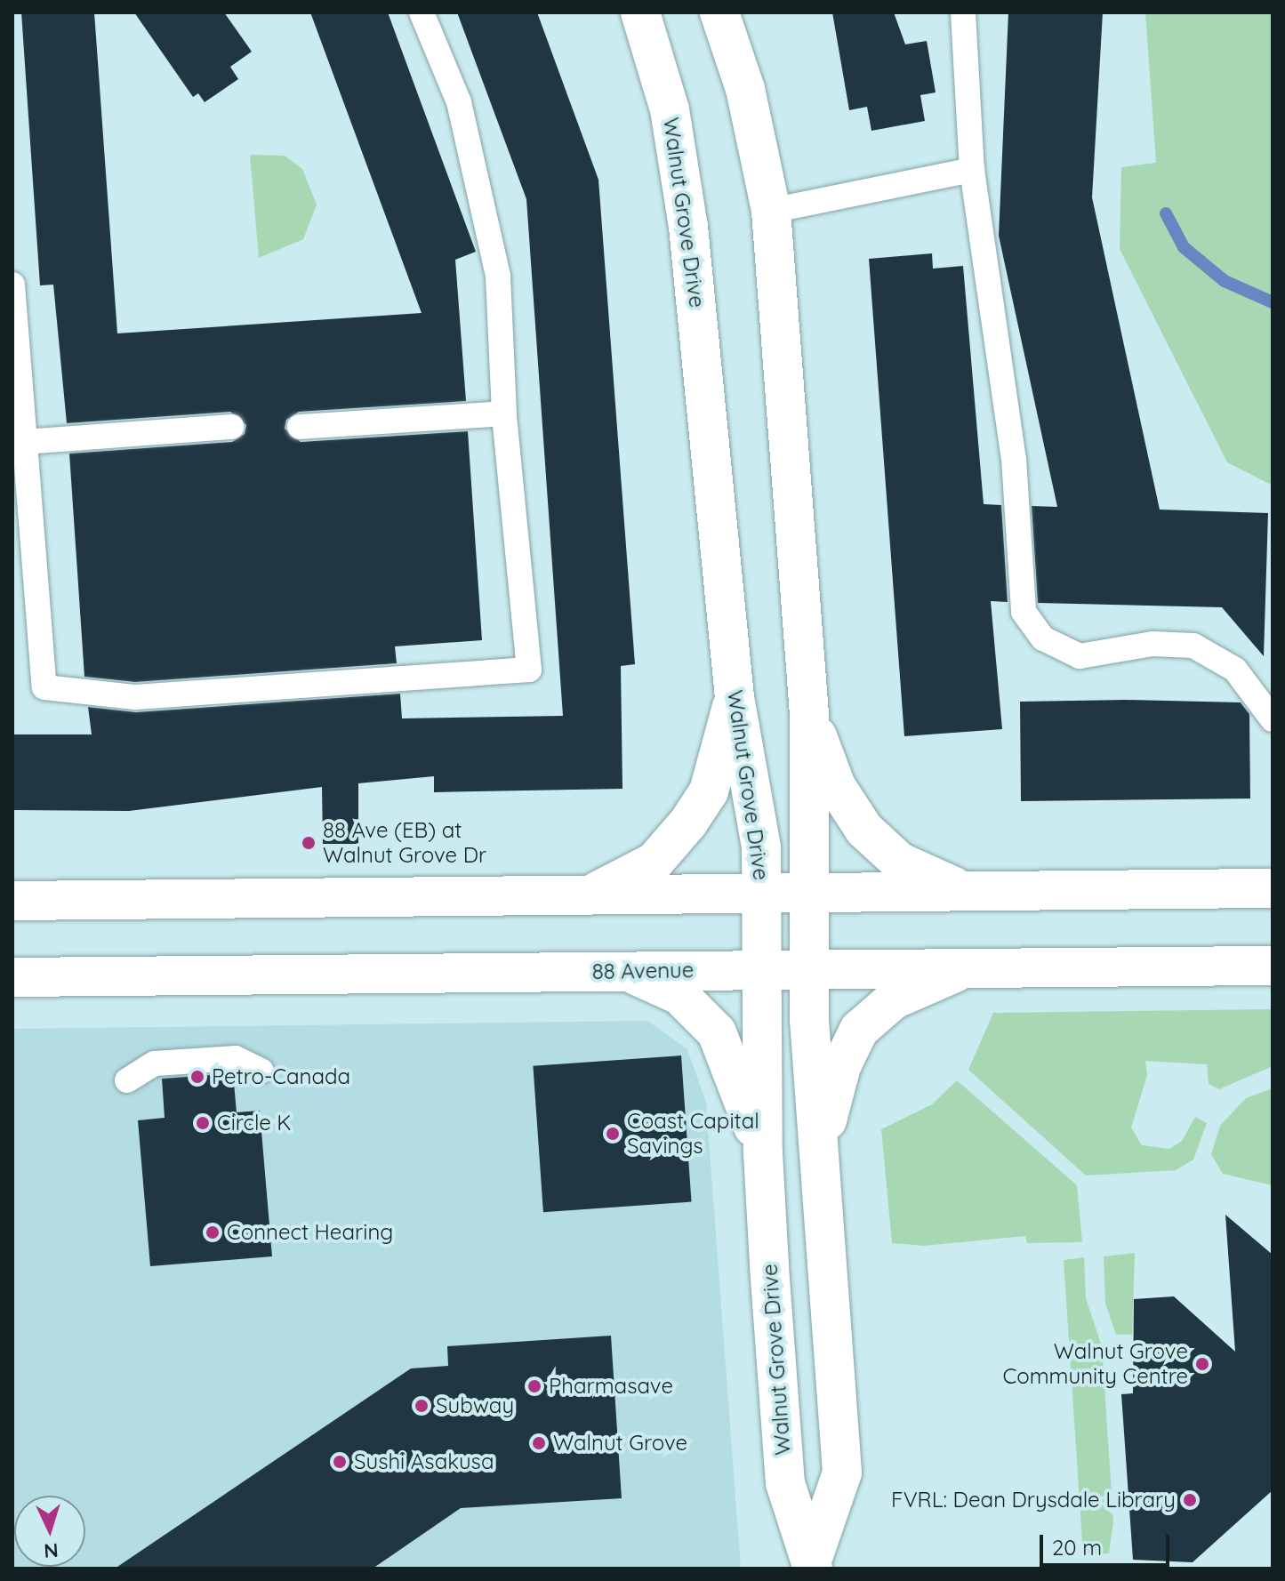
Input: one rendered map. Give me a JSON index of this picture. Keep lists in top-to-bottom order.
{
  "streets": {
    "main road": ["Walnut Grove Drive", "88 Avenue"]
  },
  "crossings": [
    ["Walnut Grove Drive", "88 Avenue"]
  ],
  "places": [
    "88 Ave (EB) at Walnut Grove Dr",
    "Petro-Canada",
    "Circle K",
    "Coast Capital Savings",
    "Connect Hearing",
    "Walnut Grove Community Centre",
    "Pharmasave",
    "Subway",
    "Walnut Grove",
    "Sushi Asakusa",
    "FVRL: Dean Drysdale Library"
  ],
  "scale_bar": "20 m",
  "north": "bottom"
}
